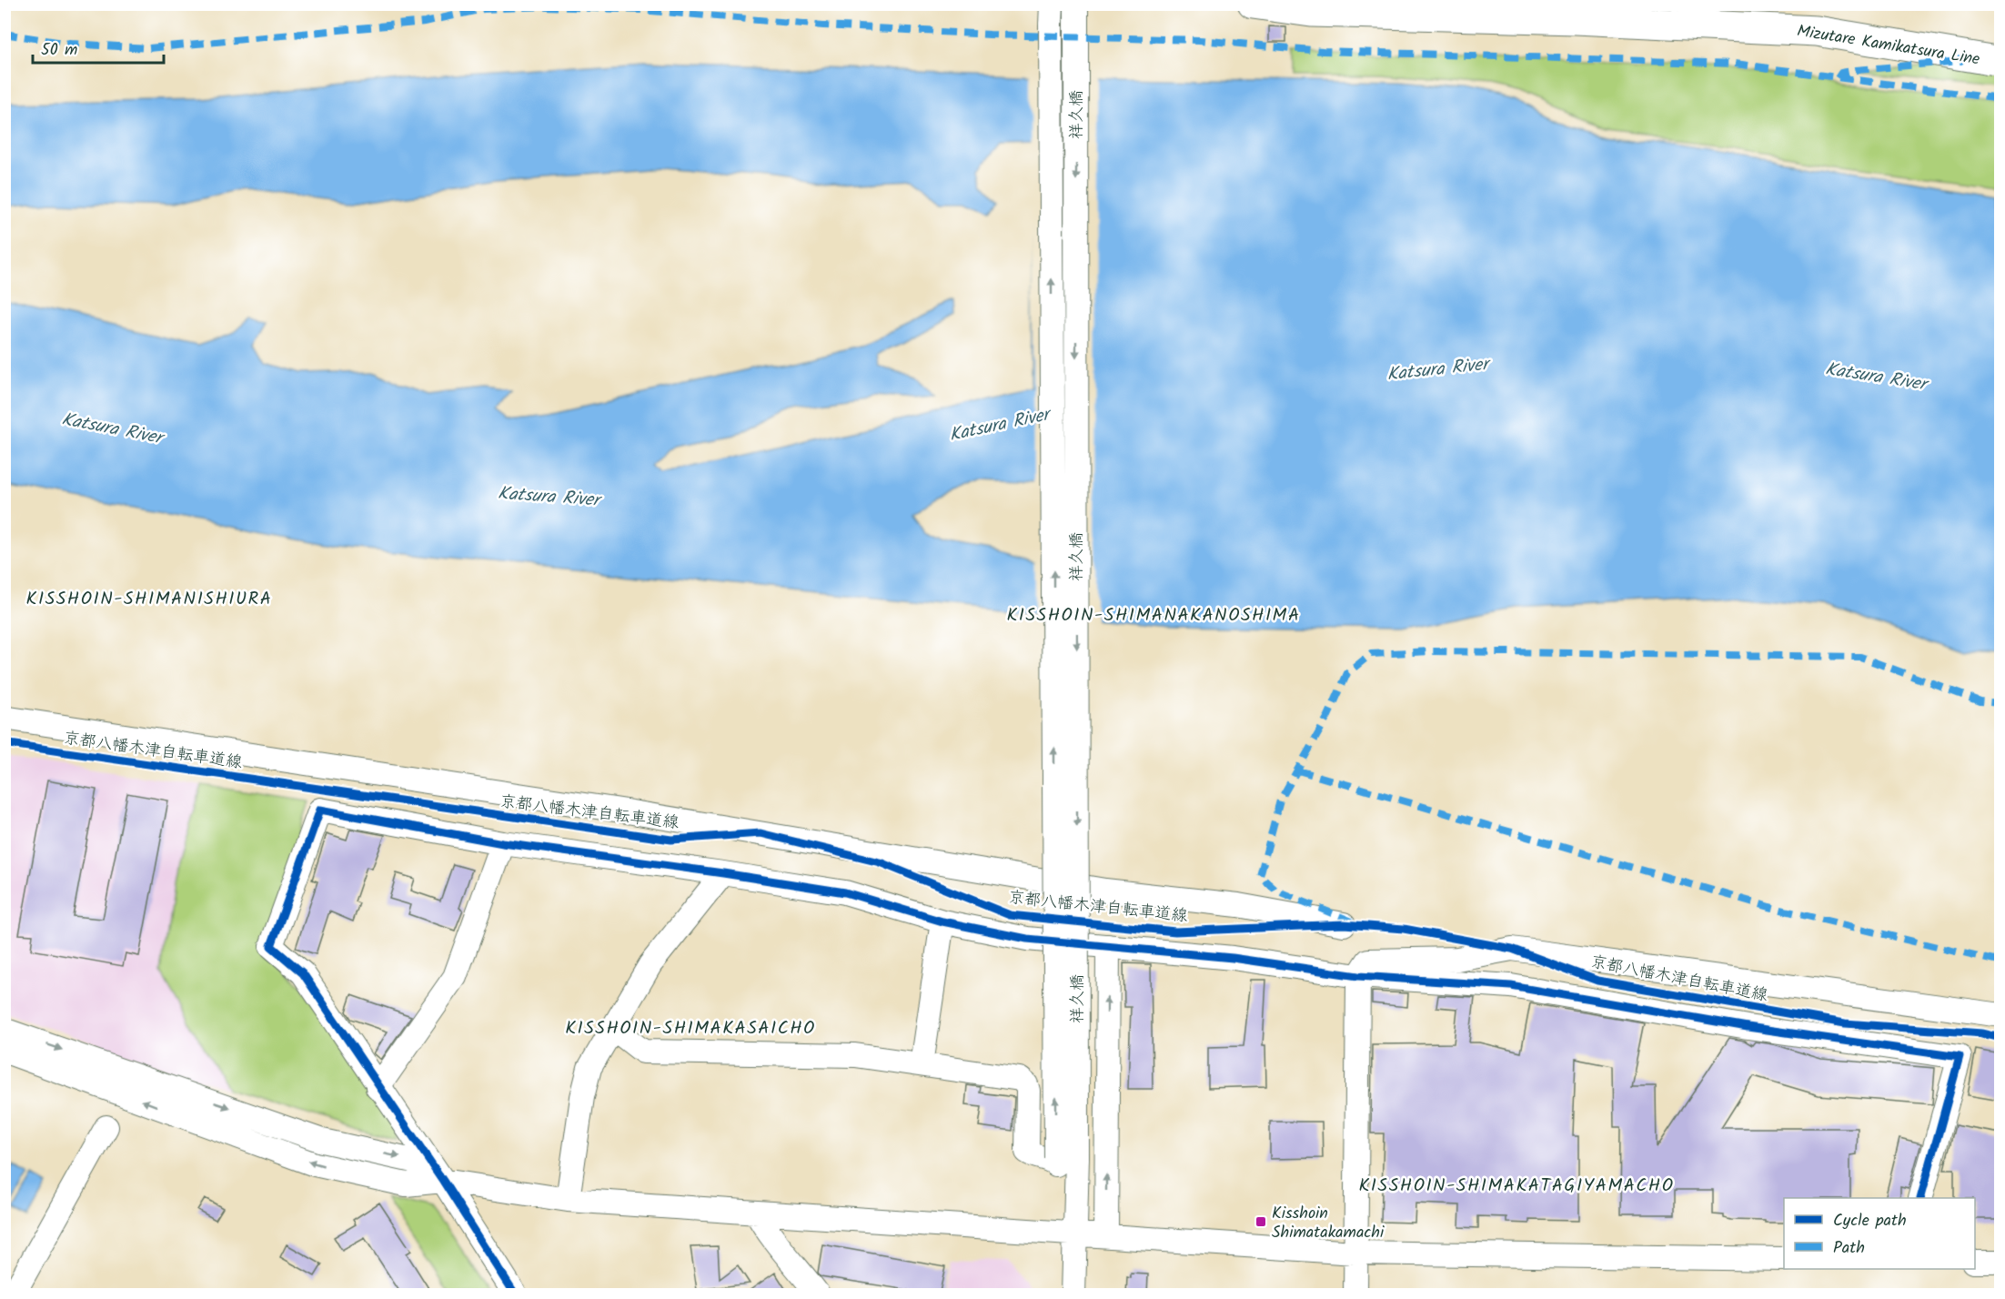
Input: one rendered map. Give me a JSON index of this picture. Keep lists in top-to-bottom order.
{
  "streets": {
    "main road": ["Mizutare Kamikatsura Line"],
    "street": ["祥久橋"],
    "cycle path": ["京都八幡木津自転車道線"]
  },
  "districts": [
    "KISSHOIN-SHIMANISHIURA",
    "KISSHOIN-SHIMANAKANOSHIMA",
    "KISSHOIN-SHIMAKASAICHO",
    "KISSHOIN-SHIMAKATAGIYAMACHO"
  ],
  "water": ["Katsura River"],
  "places": {
    "transit": ["Kisshoin Shimatakamachi"]
  },
  "legend": ["Cycle path", "Path"],
  "scale_bar": "50 m"
}
